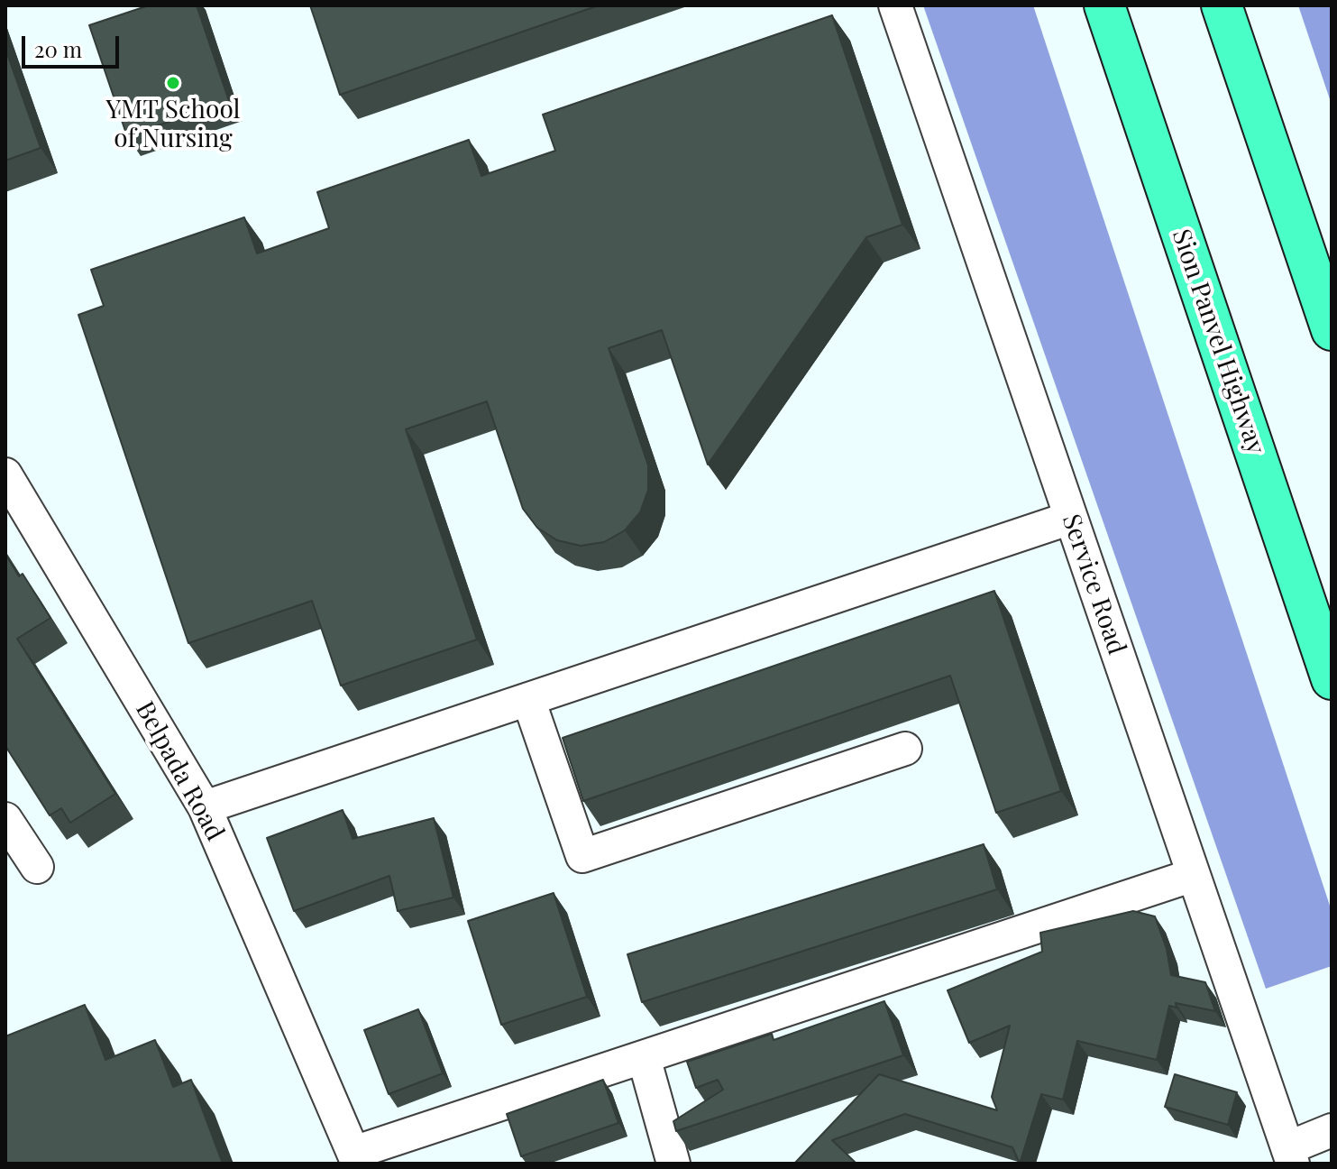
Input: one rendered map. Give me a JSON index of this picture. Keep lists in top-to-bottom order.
{
  "streets": {
    "highway": ["Sion Panvel Highway"],
    "street": ["Service Road", "Belpada Road"]
  },
  "places": ["YMT School of Nursing"],
  "scale_bar": "20 m"
}
